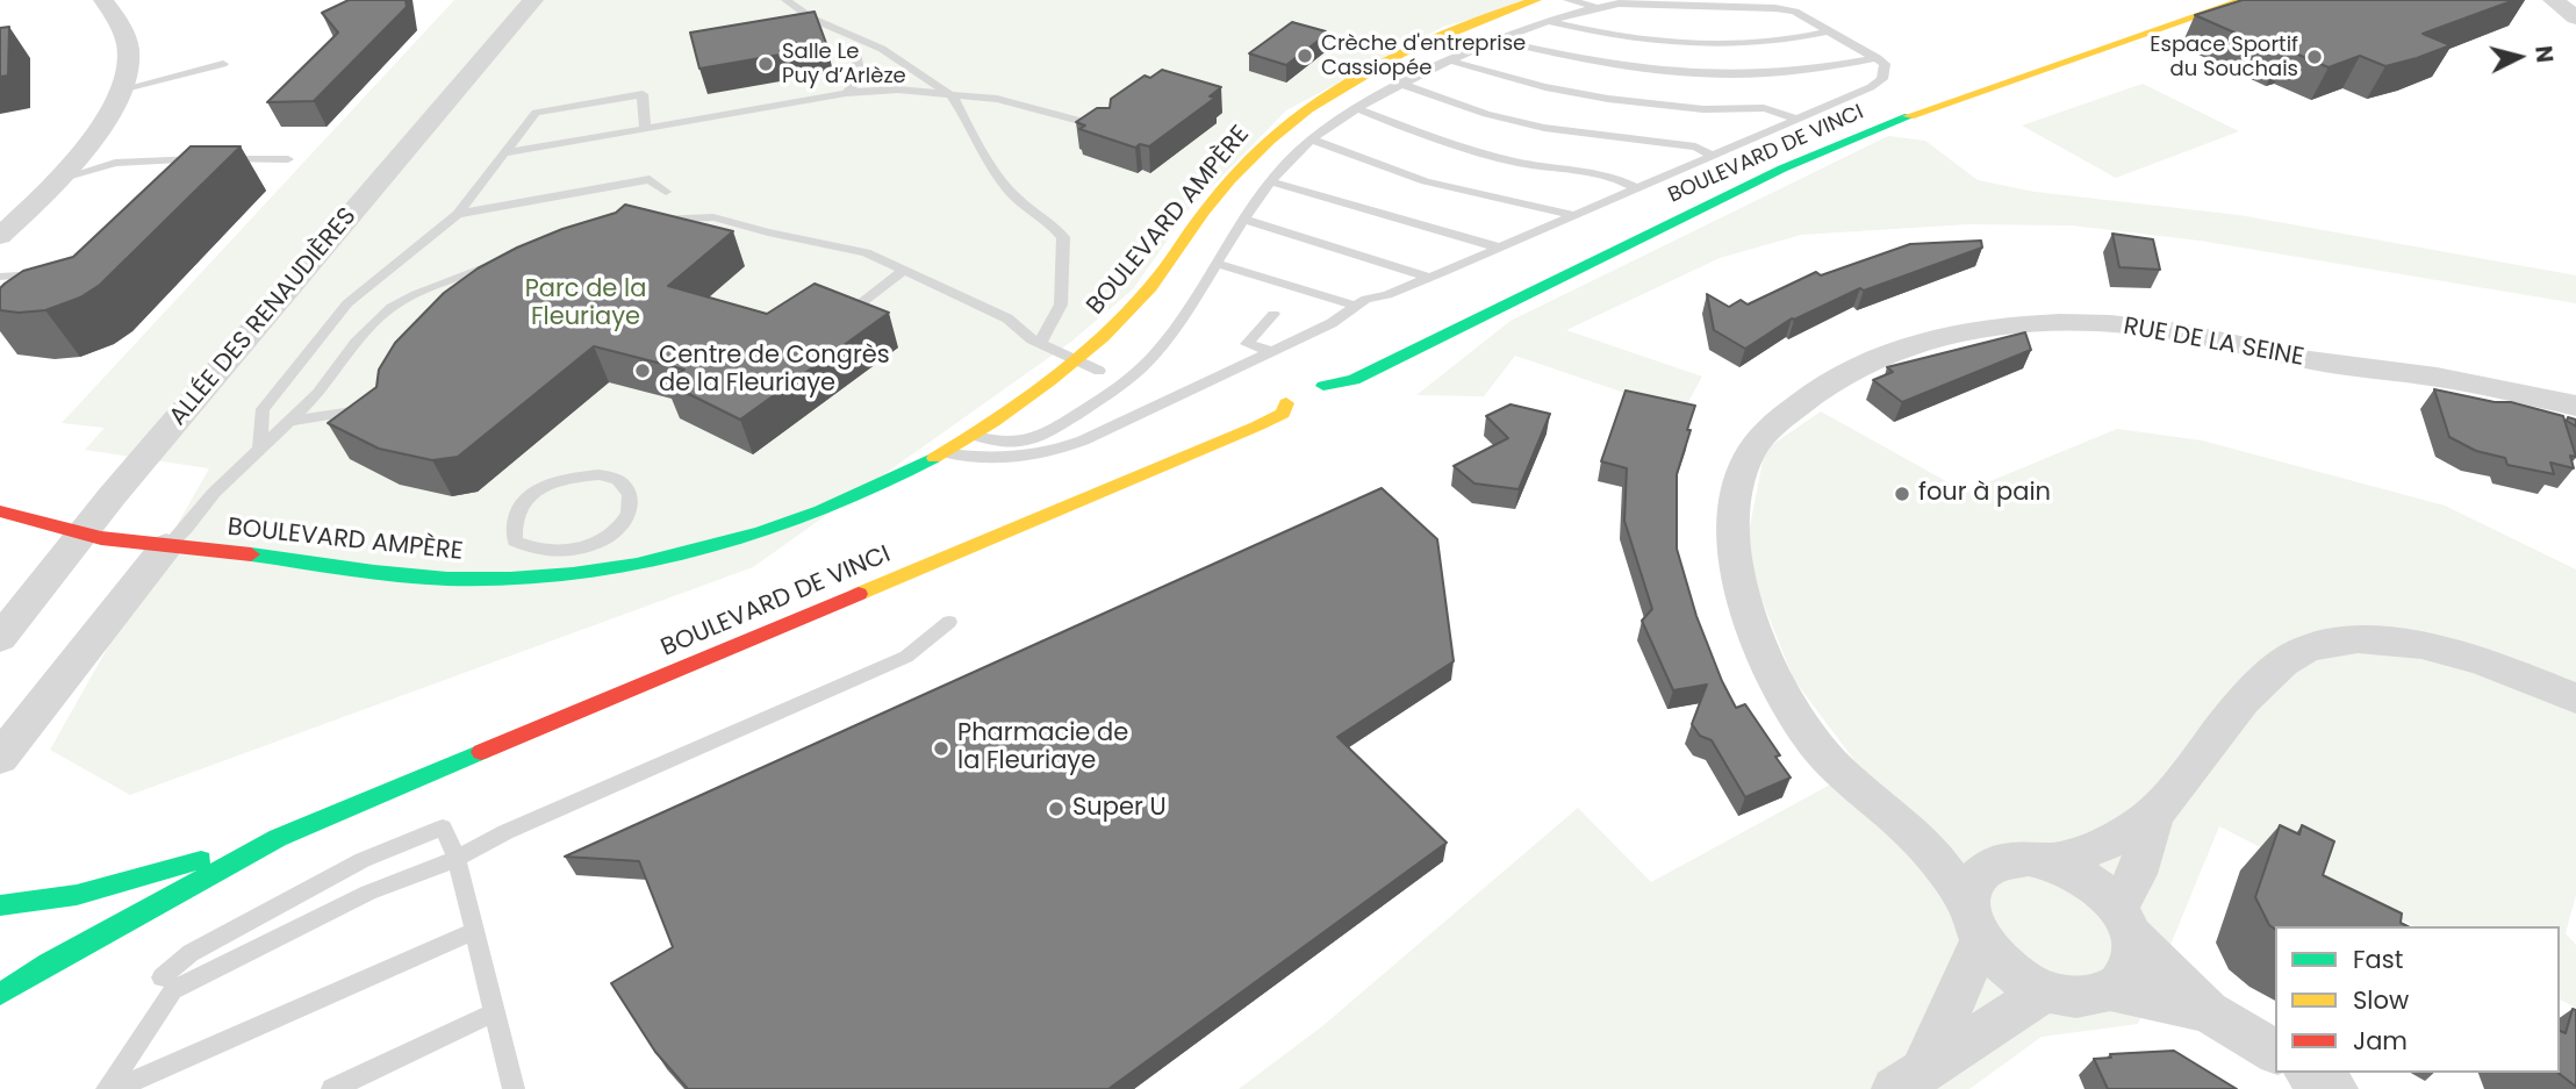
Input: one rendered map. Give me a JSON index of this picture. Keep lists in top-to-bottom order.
{
  "streets": {
    "main road": ["BOULEVARD DE VINCI", "BOULEVARD AMPÈRE"],
    "street": ["ALLÉE DES RENAUDIÈRES", "RUE DE LA SEINE"]
  },
  "crossings": [
    ["BOULEVARD AMPÈRE", "ALLÉE DES RENAUDIÈRES"]
  ],
  "parks": ["Parc de la Fleuriaye"],
  "places": [
    "Crèche d'entreprise Cassiopée",
    "Espace Sportif du Souchais",
    "Salle Le Puy d’Arlèze",
    "Centre de Congrès de la Fleuriaye",
    "four à pain",
    "Pharmacie de la Fleuriaye",
    "Super U"
  ],
  "legend": ["Fast", "Slow", "Jam"],
  "north": "right"
}
